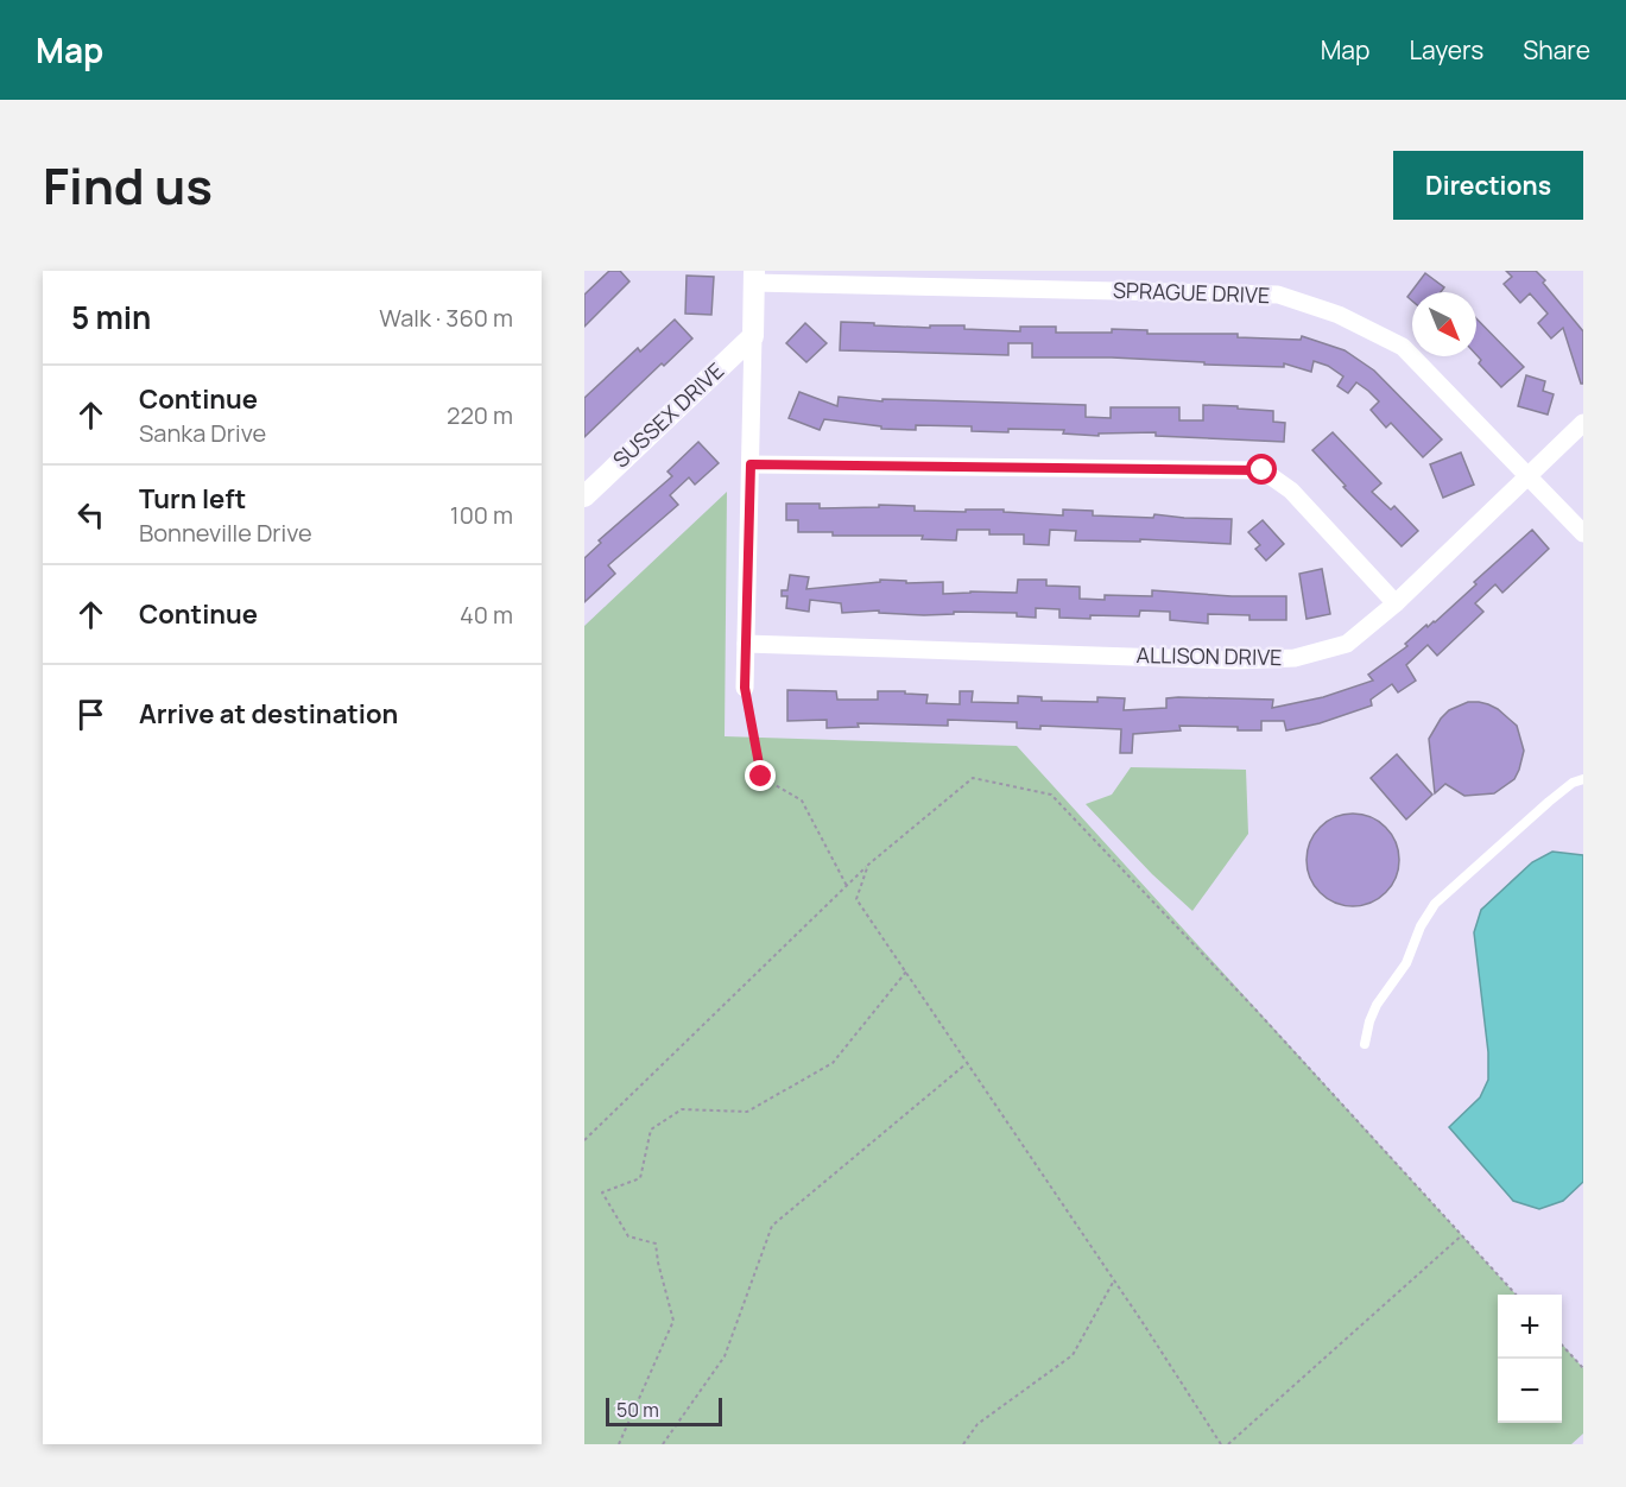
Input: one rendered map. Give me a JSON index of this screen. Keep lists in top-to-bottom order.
{
  "streets": {
    "street": ["SPRAGUE DRIVE", "SUSSEX DRIVE", "ALLISON DRIVE"]
  },
  "crossings": [
    ["SPRAGUE DRIVE", "ALLISON DRIVE"]
  ],
  "scale_bar": "50 m",
  "north": "bottom right",
  "page": {
    "header": "Map",
    "nav": ["Map", "Layers", "Share"],
    "title": "Find us",
    "buttons": "Directions",
    "heading": ["5 min", "Walk · 360 m"],
    "list": [
      ["Continue", "Sanka Drive", "220 m"],
      ["Turn left", "Bonneville Drive", "100 m"],
      ["Continue", "40 m"],
      "Arrive at destination"
    ],
    "map_buttons": ["+", "−"],
    "scale": "50 m"
  }
}
